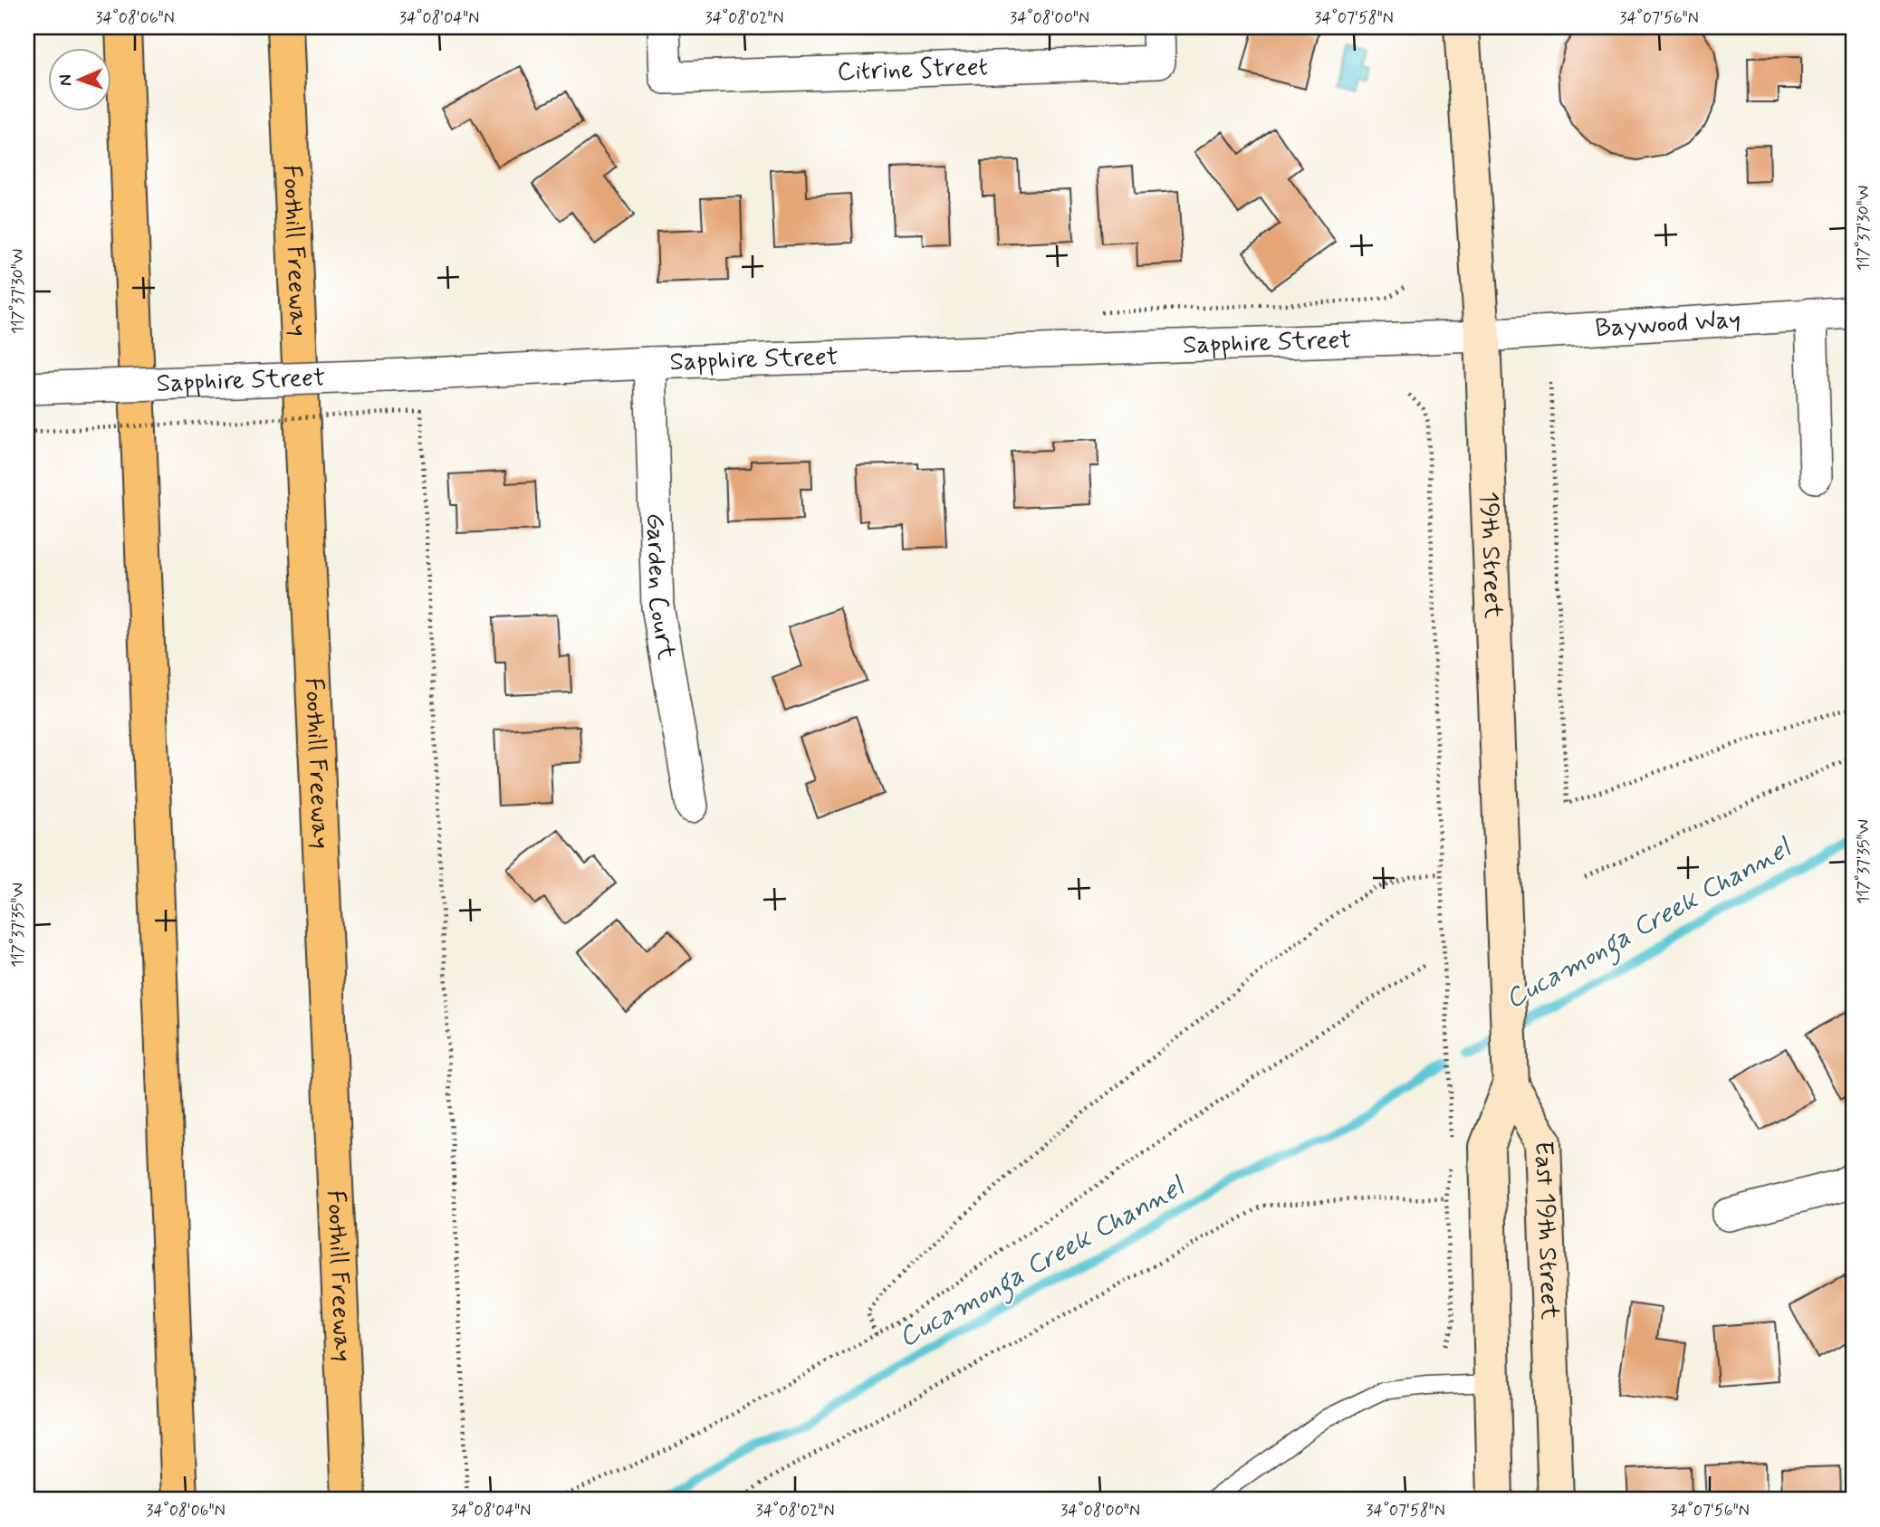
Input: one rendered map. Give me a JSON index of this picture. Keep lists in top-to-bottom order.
{
  "streets": {
    "highway": ["Foothill Freeway"],
    "main road": ["19th Street", "East 19th Street"],
    "street": [
      "Citrine Street",
      "Baywood Way",
      "Sapphire Street",
      "Garden Court"
    ]
  },
  "crossings": [
    ["Baywood Way", "Sapphire Street"],
    ["Baywood Way", "19th Street"],
    ["Sapphire Street", "19th Street"],
    ["Sapphire Street", "Garden Court"],
    ["19th Street", "East 19th Street"]
  ],
  "water": ["Cucamonga Creek Channel"],
  "north": "left",
  "coordinates": [
    "34°08'06\"N",
    "34°08'04\"N",
    "34°08'02\"N",
    "34°08'00\"N",
    "34°07'58\"N",
    "34°07'56\"N",
    "117°37'30\"W",
    "117°37'35\"W"
  ]
}
